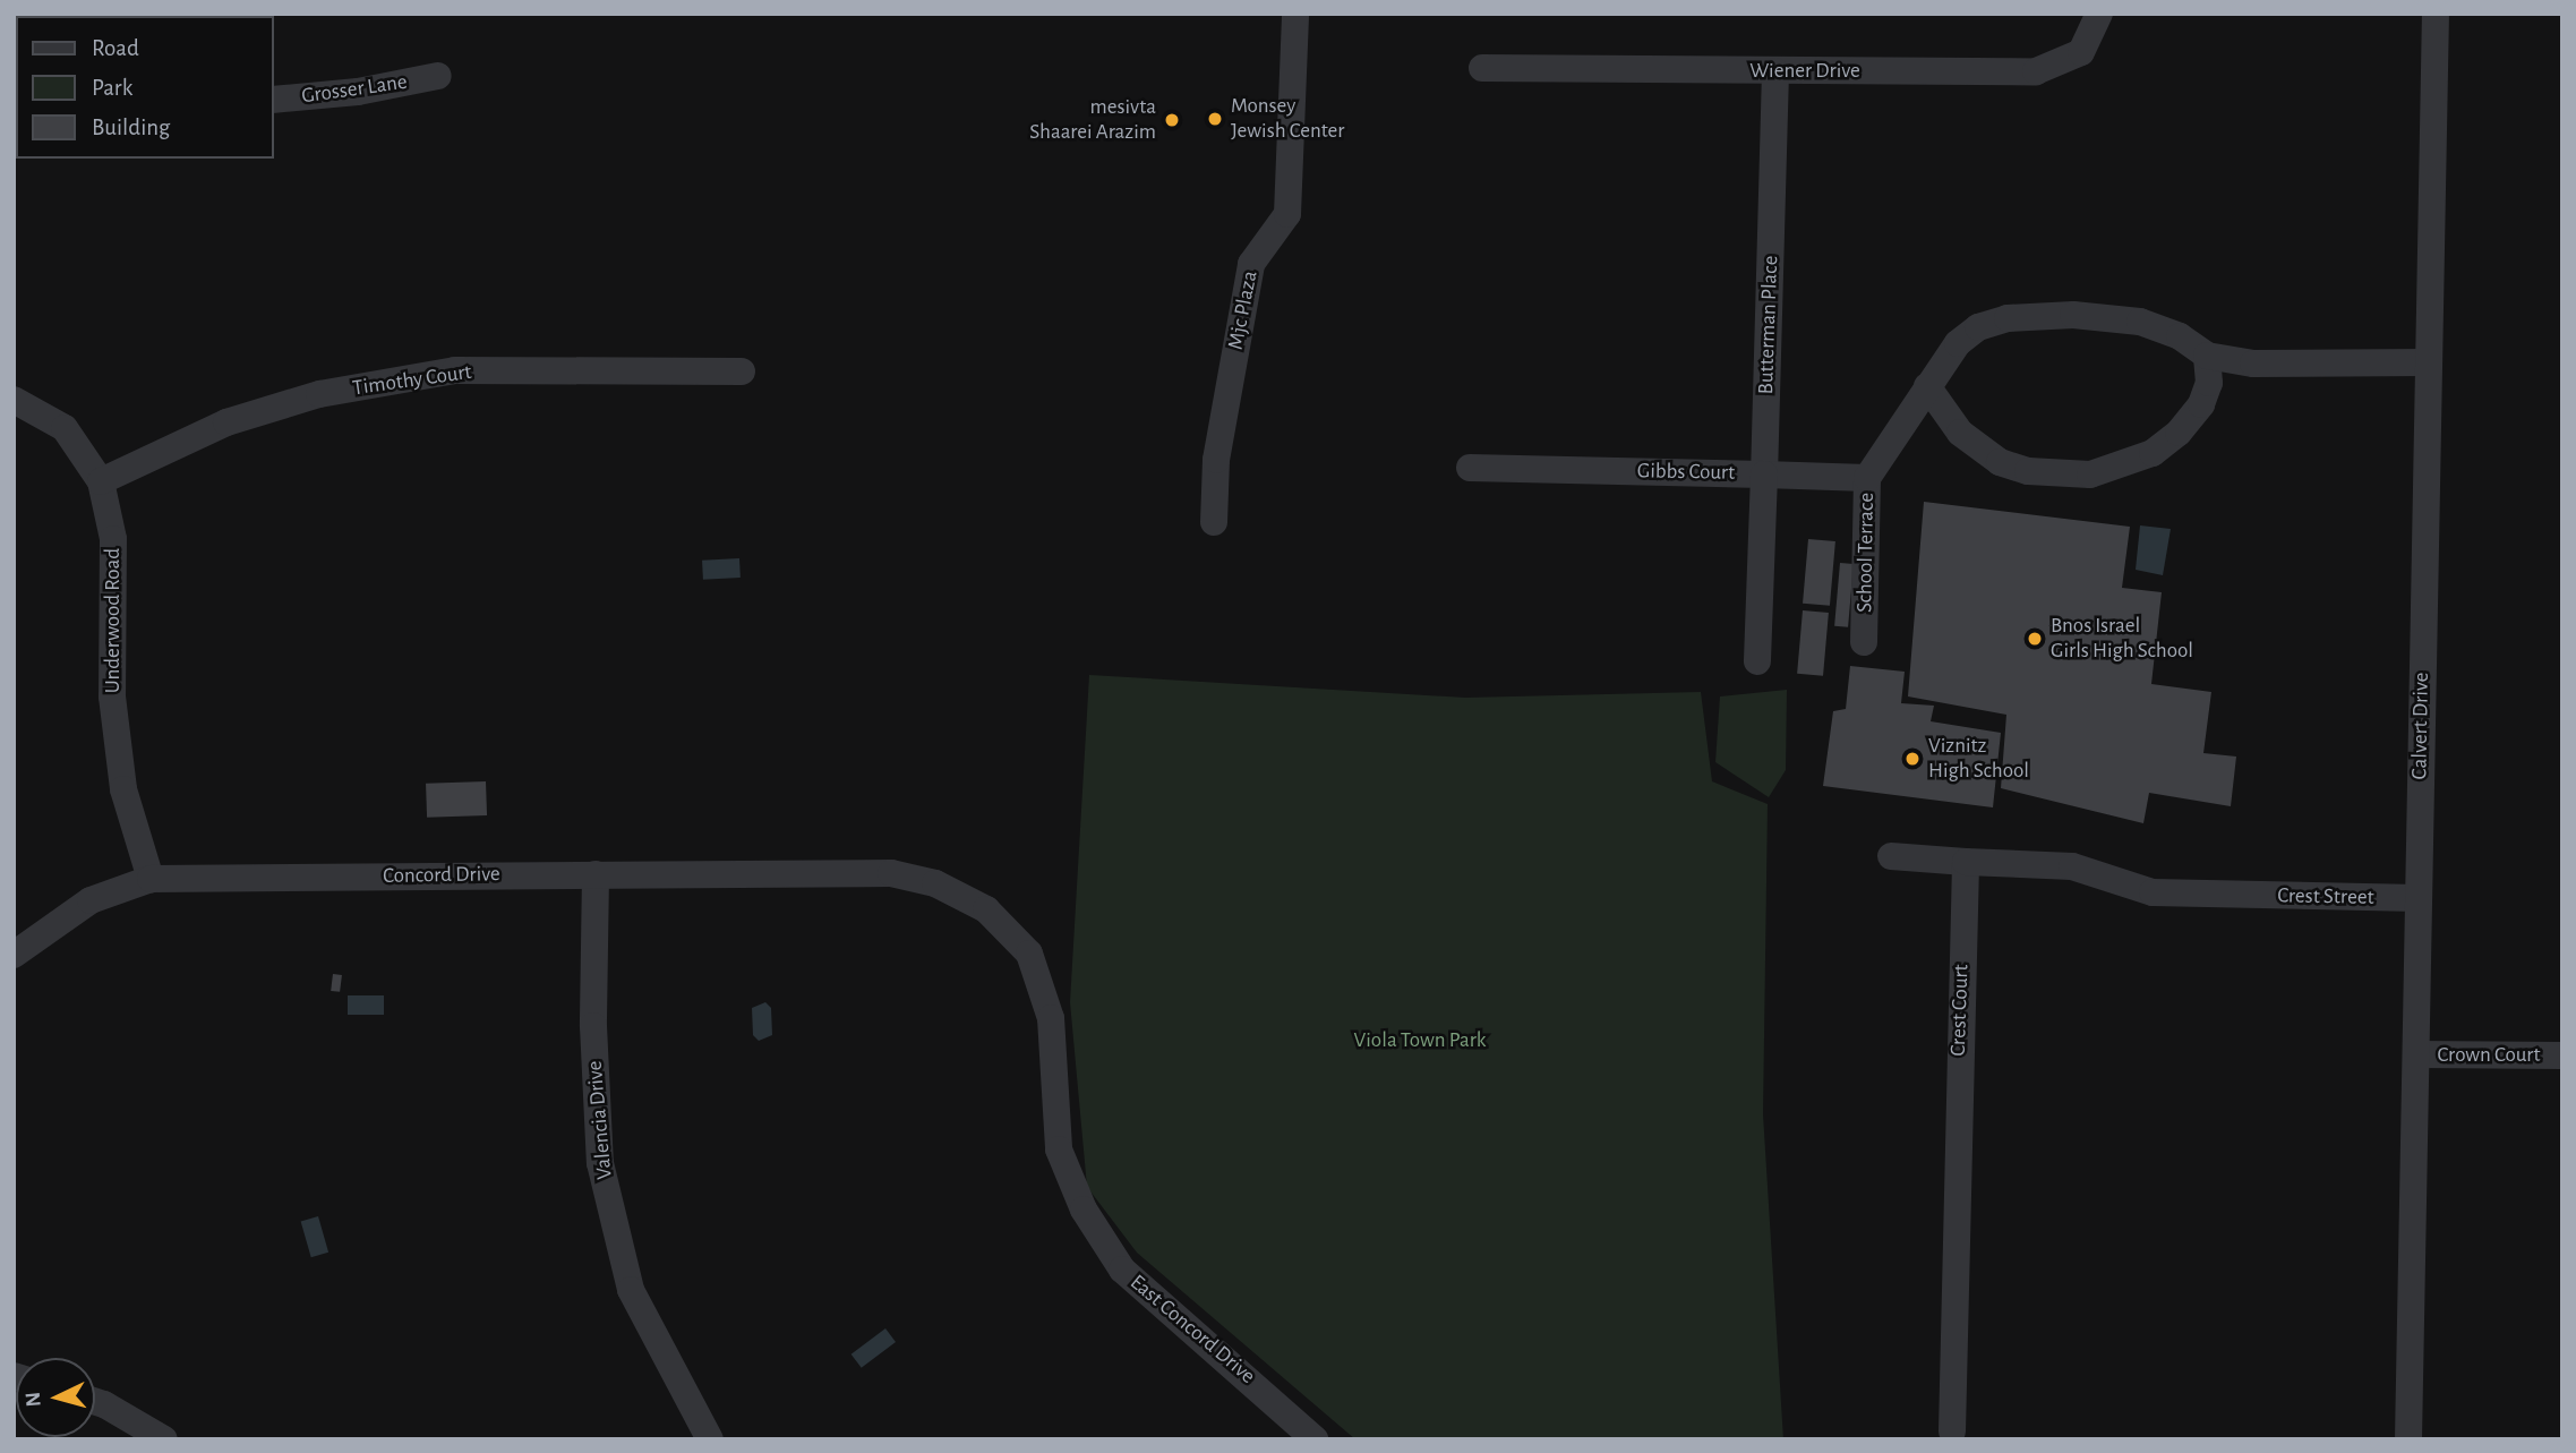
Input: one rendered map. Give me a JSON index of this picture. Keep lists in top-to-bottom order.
{
  "streets": {
    "street": [
      "Wiener Drive",
      "Grosser Lane",
      "Mjc Plaza",
      "Butterman Place",
      "Timothy Court",
      "Gibbs Court",
      "School Terrace",
      "Underwood Road",
      "Calvert Drive",
      "Concord Drive",
      "Crest Street",
      "Crest Court",
      "Crown Court",
      "Valencia Drive",
      "East Concord Drive"
    ]
  },
  "crossings": [
    ["Wiener Drive", "Butterman Place"],
    ["Butterman Place", "Gibbs Court"],
    ["Timothy Court", "Underwood Road"],
    ["School Terrace", "Calvert Drive"],
    ["Underwood Road", "Concord Drive"],
    ["Calvert Drive", "Crest Street"],
    ["Calvert Drive", "Crown Court"],
    ["Concord Drive", "Valencia Drive"],
    ["Concord Drive", "East Concord Drive"],
    ["Crest Street", "Crest Court"]
  ],
  "parks": ["Viola Town Park"],
  "places": [
    "Monsey Jewish Center",
    "mesivta Shaarei Arazim",
    "Bnos Israel Girls High School",
    "Viznitz High School"
  ],
  "legend": ["Road", "Park", "Building"],
  "north": "left"
}
